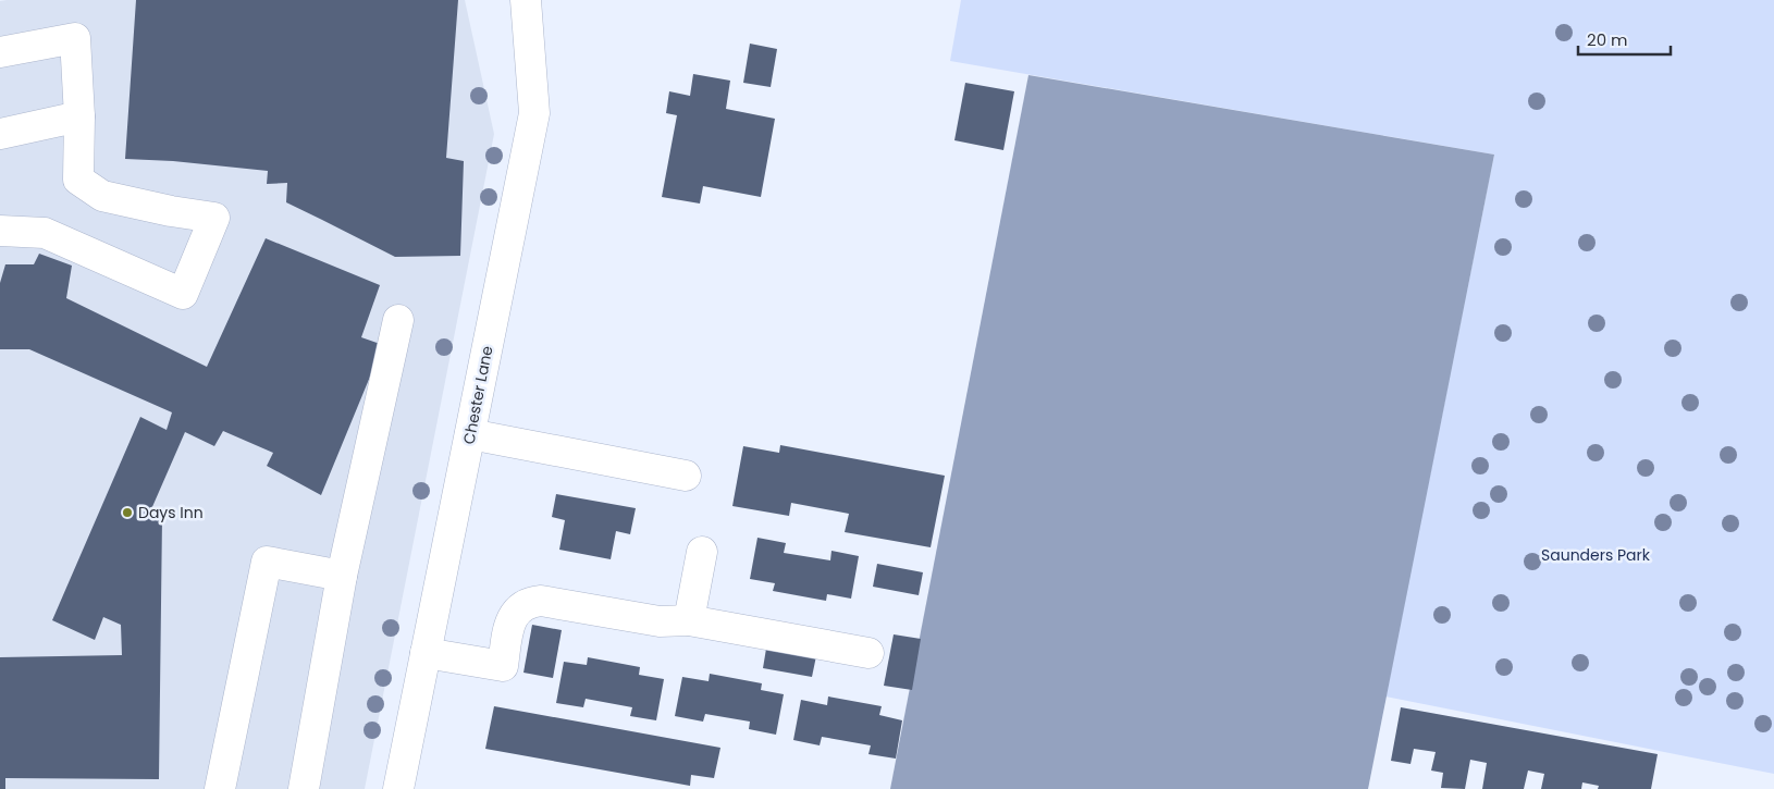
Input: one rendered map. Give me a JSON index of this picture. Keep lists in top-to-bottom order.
{
  "streets": {
    "street": ["Chester Lane"]
  },
  "parks": ["Saunders Park"],
  "places": ["Days Inn"],
  "scale_bar": "20 m"
}
